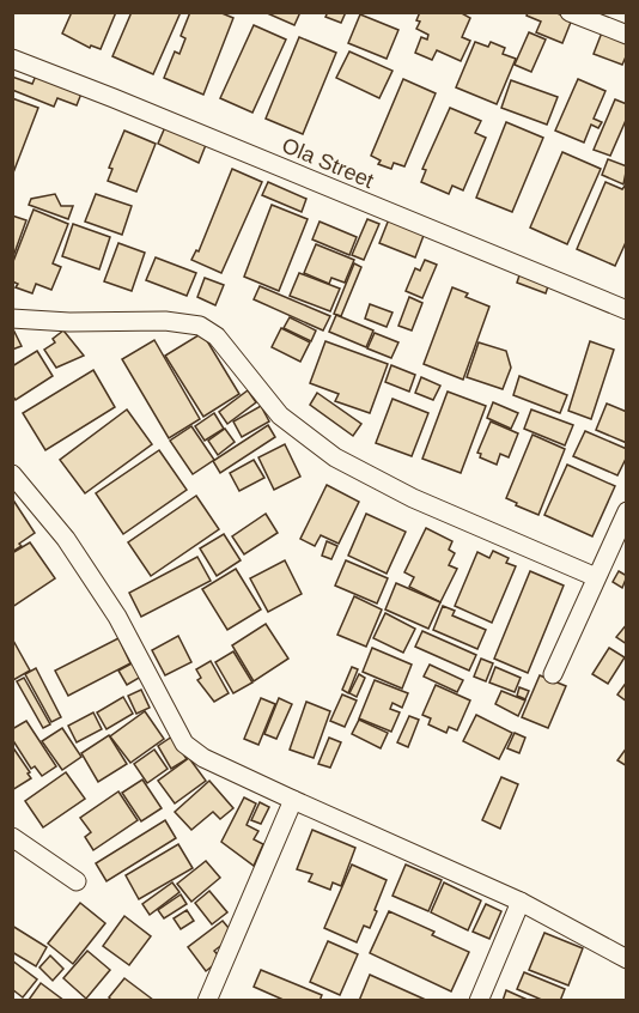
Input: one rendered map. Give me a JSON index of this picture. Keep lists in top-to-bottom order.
{
  "streets": {
    "street": ["Ola Street"]
  }
}
